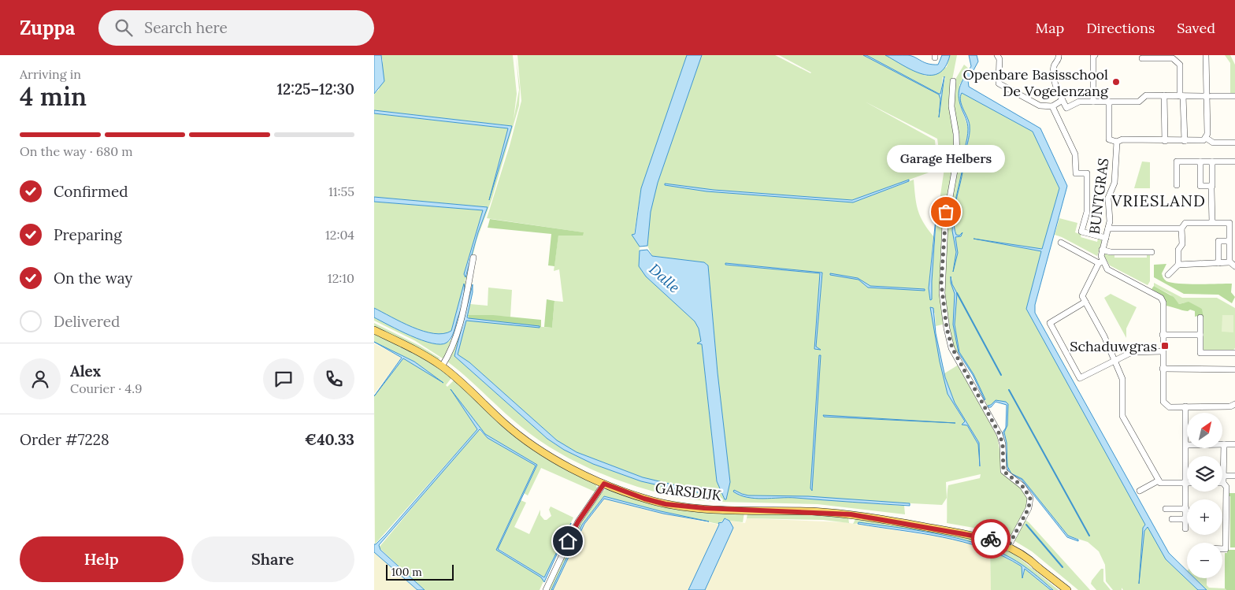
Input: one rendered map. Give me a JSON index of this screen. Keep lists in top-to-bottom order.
{
  "streets": {
    "main road": ["GARSDIJK"],
    "street": ["BUNTGRAS"]
  },
  "districts": ["VRIESLAND"],
  "water": ["Dalle"],
  "places": {
    "other": ["Openbare Basisschool De Vogelenzang", "Garage Helbers"],
    "transit": ["Schaduwgras"]
  },
  "scale_bar": "100 m",
  "north": "top right",
  "page": {
    "header": "Zuppa",
    "search": "Search here",
    "nav": ["Map", "Directions", "Saved"],
    "heading": ["4 min", "Arriving in", "12:25–12:30"],
    "panel": [
      "Alex",
      "Courier · 4.9",
      "Order #7228",
      "€40.33"
    ],
    "bar": "On the way · 680 m",
    "bubble": "Garage Helbers",
    "list": [
      ["Confirmed", "11:55"],
      ["Preparing", "12:04"],
      ["On the way", "12:10"],
      "Delivered"
    ],
    "map_buttons": ["+", "−"],
    "buttons": ["Help", "Share"],
    "scale": "100 m"
  }
}
